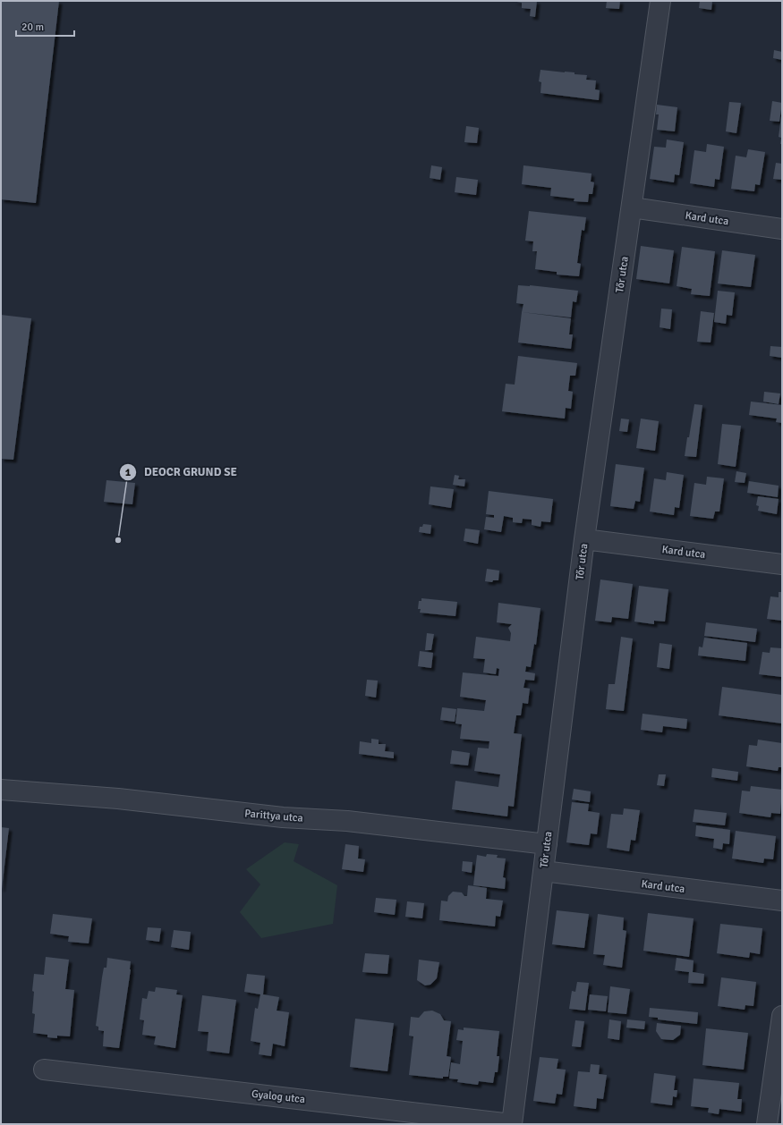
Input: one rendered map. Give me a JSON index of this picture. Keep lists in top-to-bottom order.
{
  "streets": {
    "street": [
      "Kard utca",
      "Tőr utca",
      "Parittya utca",
      "Gyalog utca"
    ]
  },
  "crossings": [
    ["Kard utca", "Tőr utca"],
    ["Tőr utca", "Parittya utca"],
    ["Tőr utca", "Gyalog utca"]
  ],
  "places": ["DEOCR GRUND SE"],
  "scale_bar": "20 m"
}
